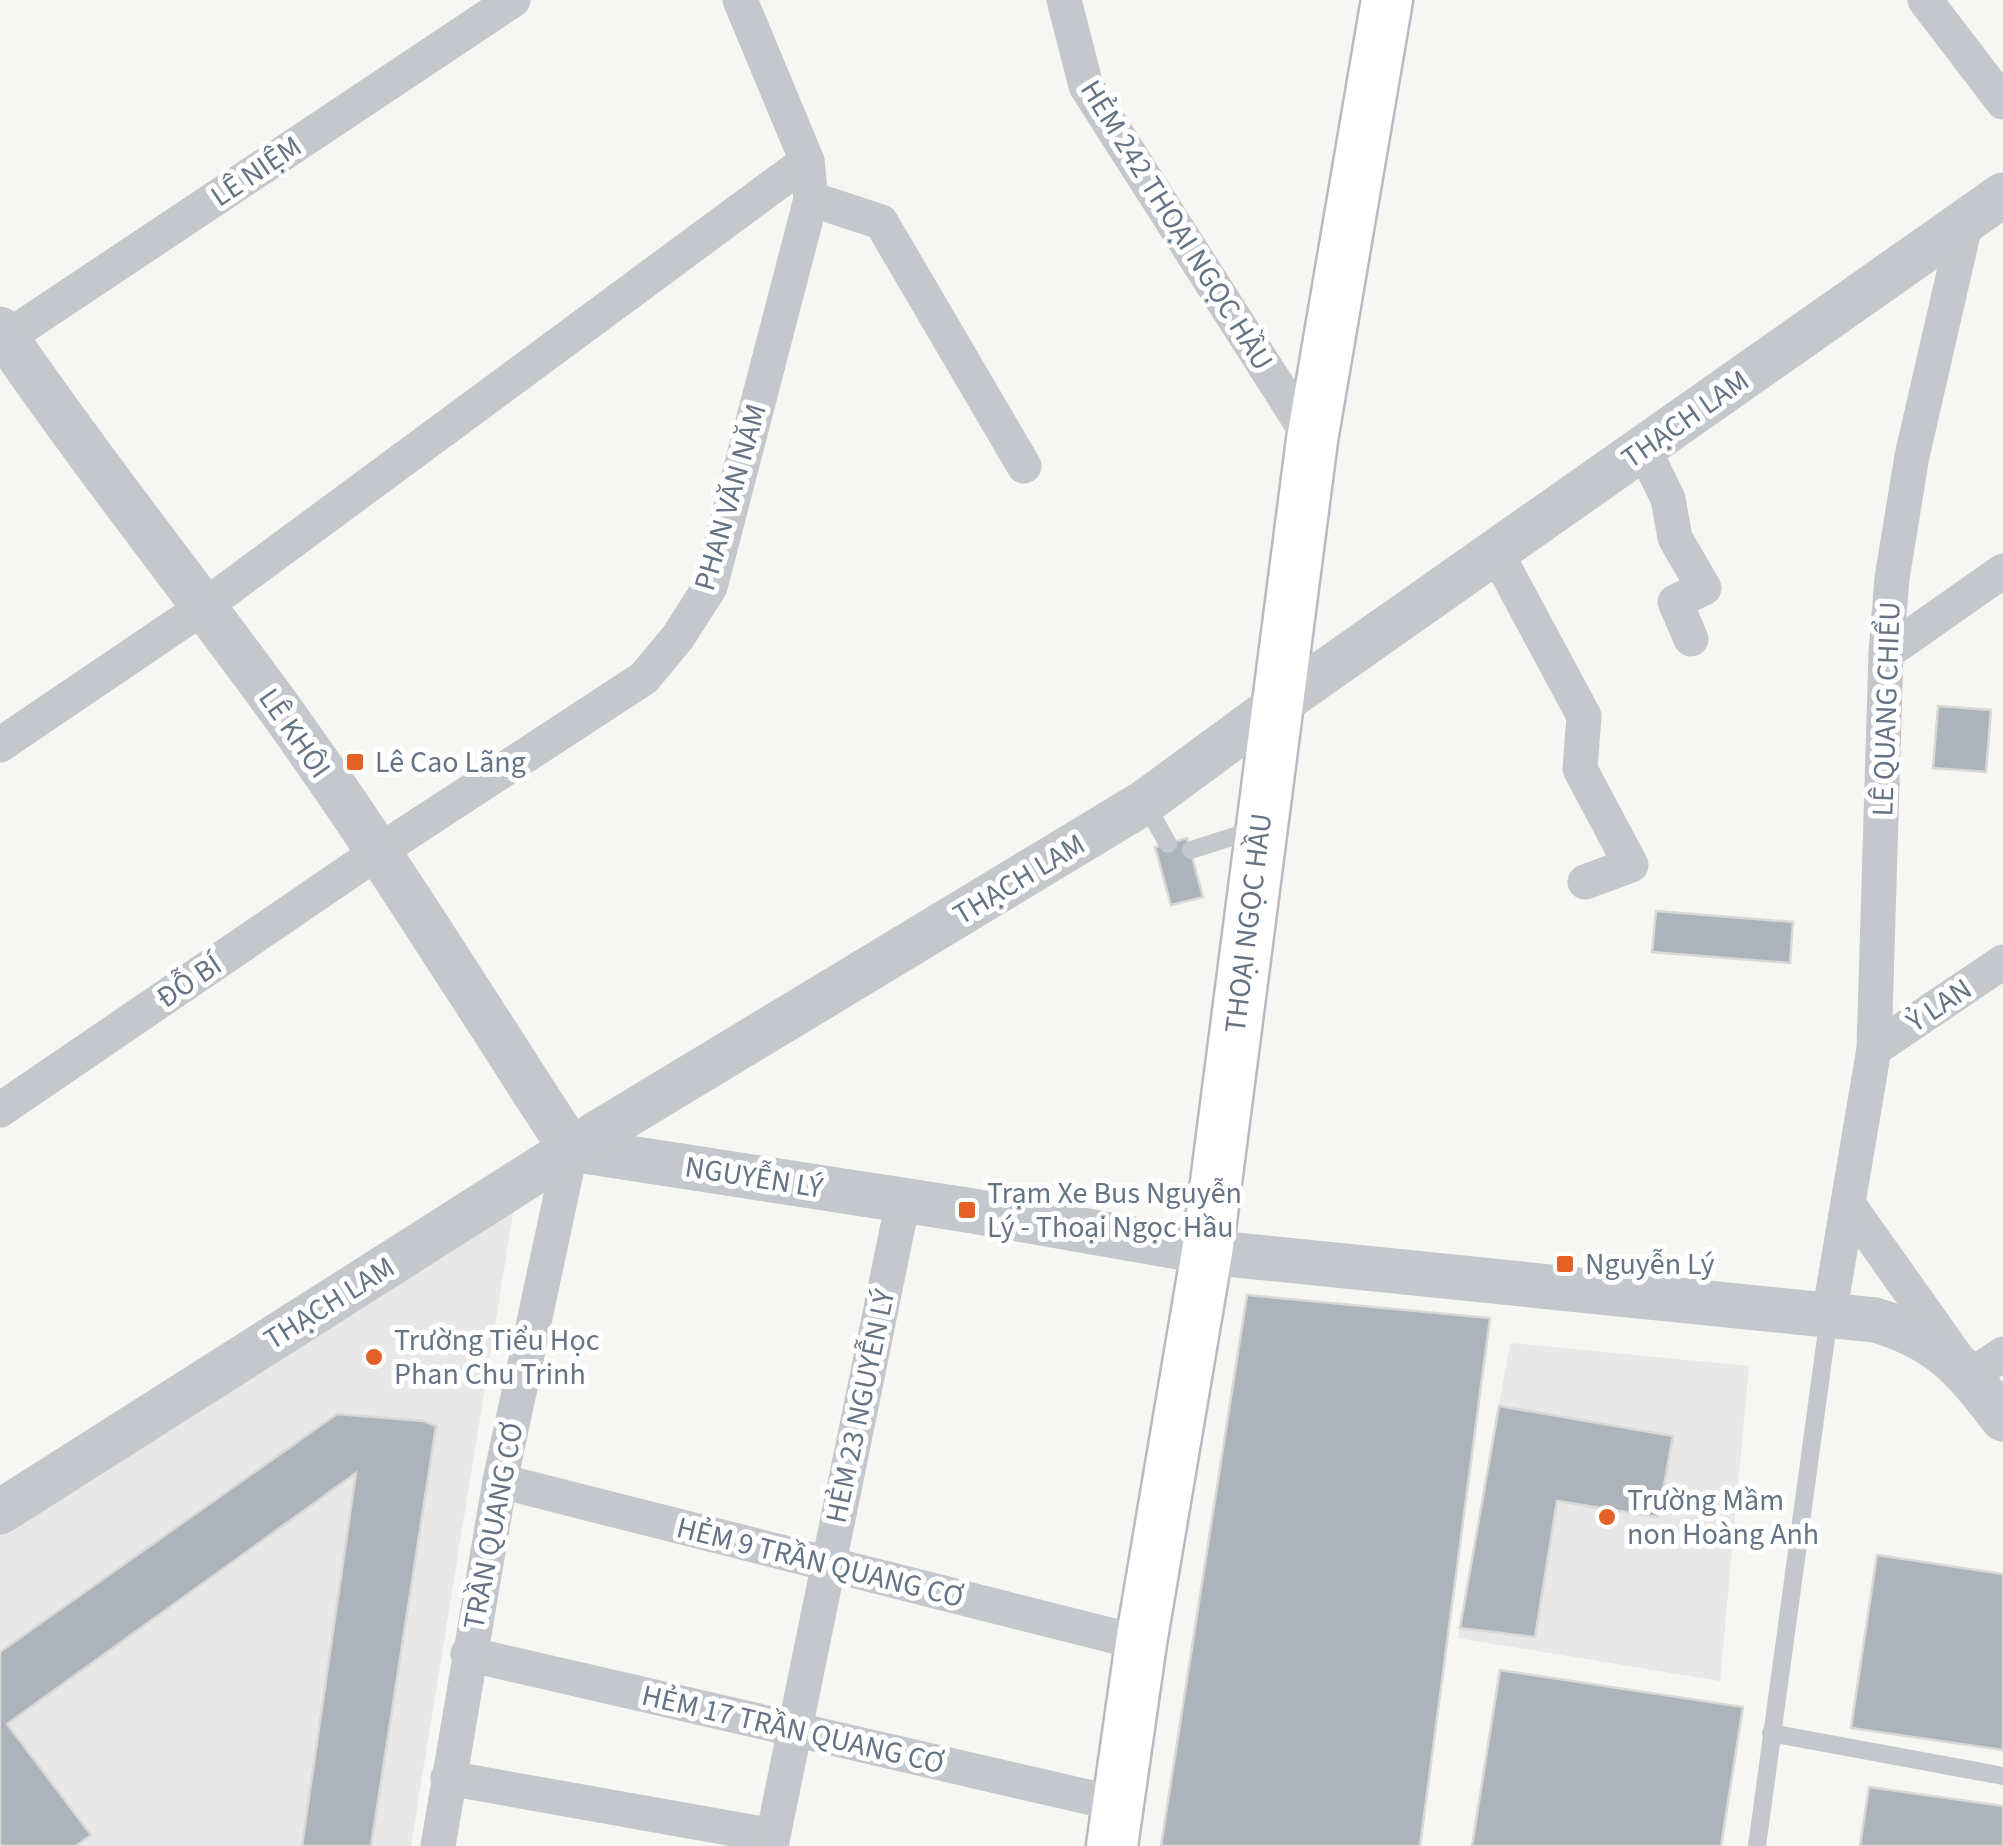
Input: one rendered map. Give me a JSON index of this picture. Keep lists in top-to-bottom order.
{
  "streets": {
    "main road": ["THOẠI NGỌC HẦU"],
    "street": [
      "LÊ NIỆM",
      "HẺM 242 THOẠI NGỌC HẦU",
      "THẠCH LAM",
      "PHAN VĂN NĂM",
      "LÊ QUANG CHIỂU",
      "LÊ KHÔI",
      "ĐỖ BÍ",
      "Ỷ LAN",
      "NGUYỄN LÝ",
      "HẺM 23 NGUYỄN LÝ",
      "TRẦN QUANG CƠ",
      "HẺM 9 TRẦN QUANG CƠ",
      "HẺM 17 TRẦN QUANG CƠ"
    ]
  },
  "crossings": [
    ["LÊ NIỆM", "LÊ KHÔI"],
    ["HẺM 242 THOẠI NGỌC HẦU", "THOẠI NGỌC HẦU"],
    ["THẠCH LAM", "LÊ QUANG CHIỂU"],
    ["THẠCH LAM", "LÊ KHÔI"],
    ["THẠCH LAM", "THOẠI NGỌC HẦU"],
    ["THẠCH LAM", "NGUYỄN LÝ"],
    ["THẠCH LAM", "TRẦN QUANG CƠ"],
    ["PHAN VĂN NĂM", "LÊ KHÔI"],
    ["PHAN VĂN NĂM", "ĐỖ BÍ"],
    ["LÊ QUANG CHIỂU", "Ỷ LAN"],
    ["LÊ QUANG CHIỂU", "NGUYỄN LÝ"],
    ["LÊ KHÔI", "ĐỖ BÍ"],
    ["LÊ KHÔI", "NGUYỄN LÝ"],
    ["LÊ KHÔI", "TRẦN QUANG CƠ"],
    ["THOẠI NGỌC HẦU", "NGUYỄN LÝ"],
    ["THOẠI NGỌC HẦU", "HẺM 9 TRẦN QUANG CƠ"],
    ["THOẠI NGỌC HẦU", "HẺM 17 TRẦN QUANG CƠ"],
    ["NGUYỄN LÝ", "HẺM 23 NGUYỄN LÝ"],
    ["NGUYỄN LÝ", "TRẦN QUANG CƠ"],
    ["HẺM 23 NGUYỄN LÝ", "HẺM 9 TRẦN QUANG CƠ"],
    ["HẺM 23 NGUYỄN LÝ", "HẺM 17 TRẦN QUANG CƠ"],
    ["TRẦN QUANG CƠ", "HẺM 9 TRẦN QUANG CƠ"],
    ["TRẦN QUANG CƠ", "HẺM 17 TRẦN QUANG CƠ"]
  ],
  "places": {
    "transit": ["Lê Cao Lãng", "Trạm Xe Bus Nguyễn Lý - Thoại Ngọc Hầu", "Nguyễn Lý"],
    "other": ["Trường Tiểu Học Phan Chu Trinh", "Trường Mầm non Hoàng Anh"]
  }
}
